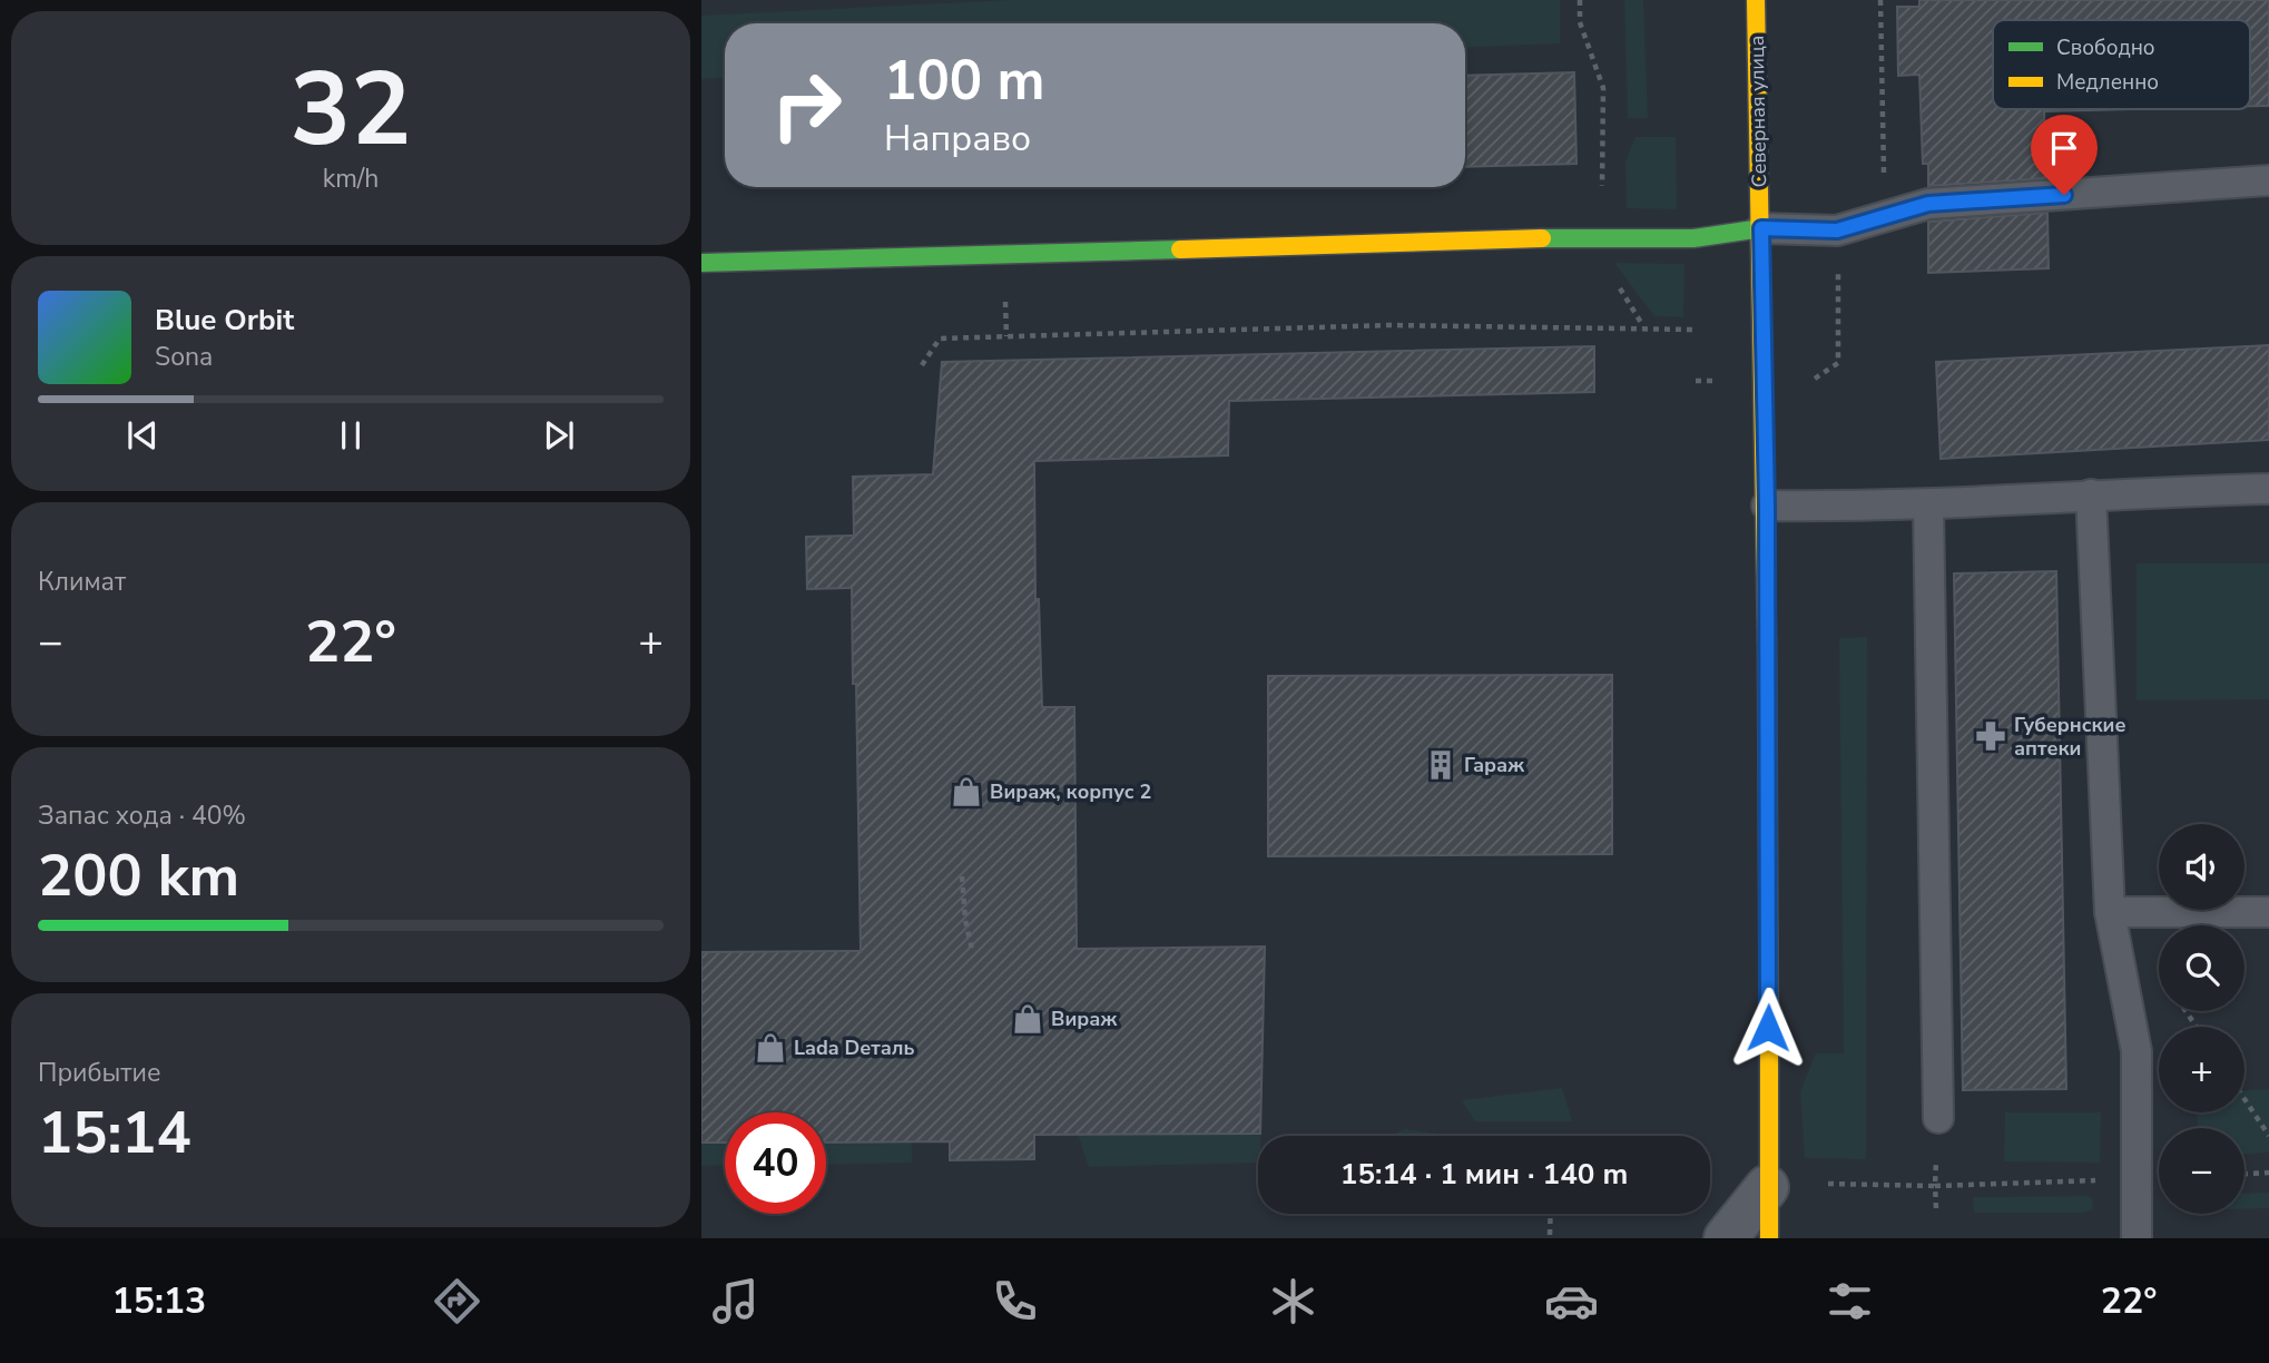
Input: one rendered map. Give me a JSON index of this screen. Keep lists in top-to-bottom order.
{
  "streets": {
    "street": ["Северная улица"]
  },
  "places": {
    "pharmacy": ["Губернские аптеки"],
    "building": ["Гараж"],
    "shop": ["Вираж, корпус 2", "Вираж", "Lada Dеталь"]
  },
  "legend": ["Свободно", "Медленно"],
  "page": {
    "tile": [
      ["32", "km/h"],
      "Климат",
      ["Запас хода · 40%", "200 km"],
      ["Прибытие", "15:14"]
    ],
    "turn": ["100 m", "Направо"],
    "song": ["Blue Orbit", "Sona"],
    "heat": ["−", "22°", "+"],
    "map_buttons": ["+", "−"],
    "limit": "40",
    "trip": "15:14 · 1 мин · 140 m",
    "tabs": ["15:13", "22°"]
  }
}
